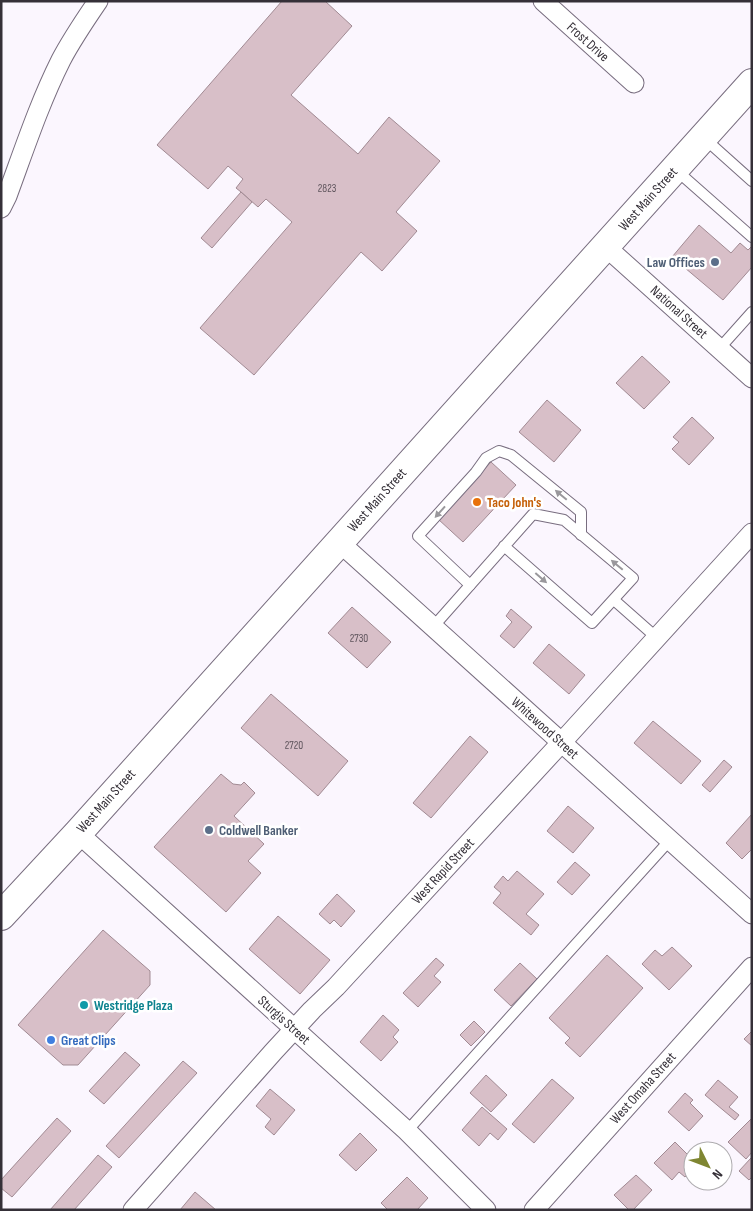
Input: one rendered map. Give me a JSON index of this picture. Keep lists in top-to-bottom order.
{
  "streets": {
    "main road": ["West Main Street"],
    "street": [
      "Frost Drive",
      "National Street",
      "Whitewood Street",
      "West Rapid Street",
      "Sturgis Street",
      "West Omaha Street"
    ]
  },
  "crossings": [
    ["West Main Street", "National Street"],
    ["West Main Street", "Whitewood Street"],
    ["West Main Street", "Sturgis Street"],
    ["Whitewood Street", "West Rapid Street"],
    ["West Rapid Street", "Sturgis Street"]
  ],
  "places": [
    "Law Offices",
    "Taco John's",
    "Coldwell Banker",
    "Westridge Plaza",
    "Great Clips"
  ],
  "house_numbers": ["2823", "2730", "2720"],
  "north": "bottom right"
}
